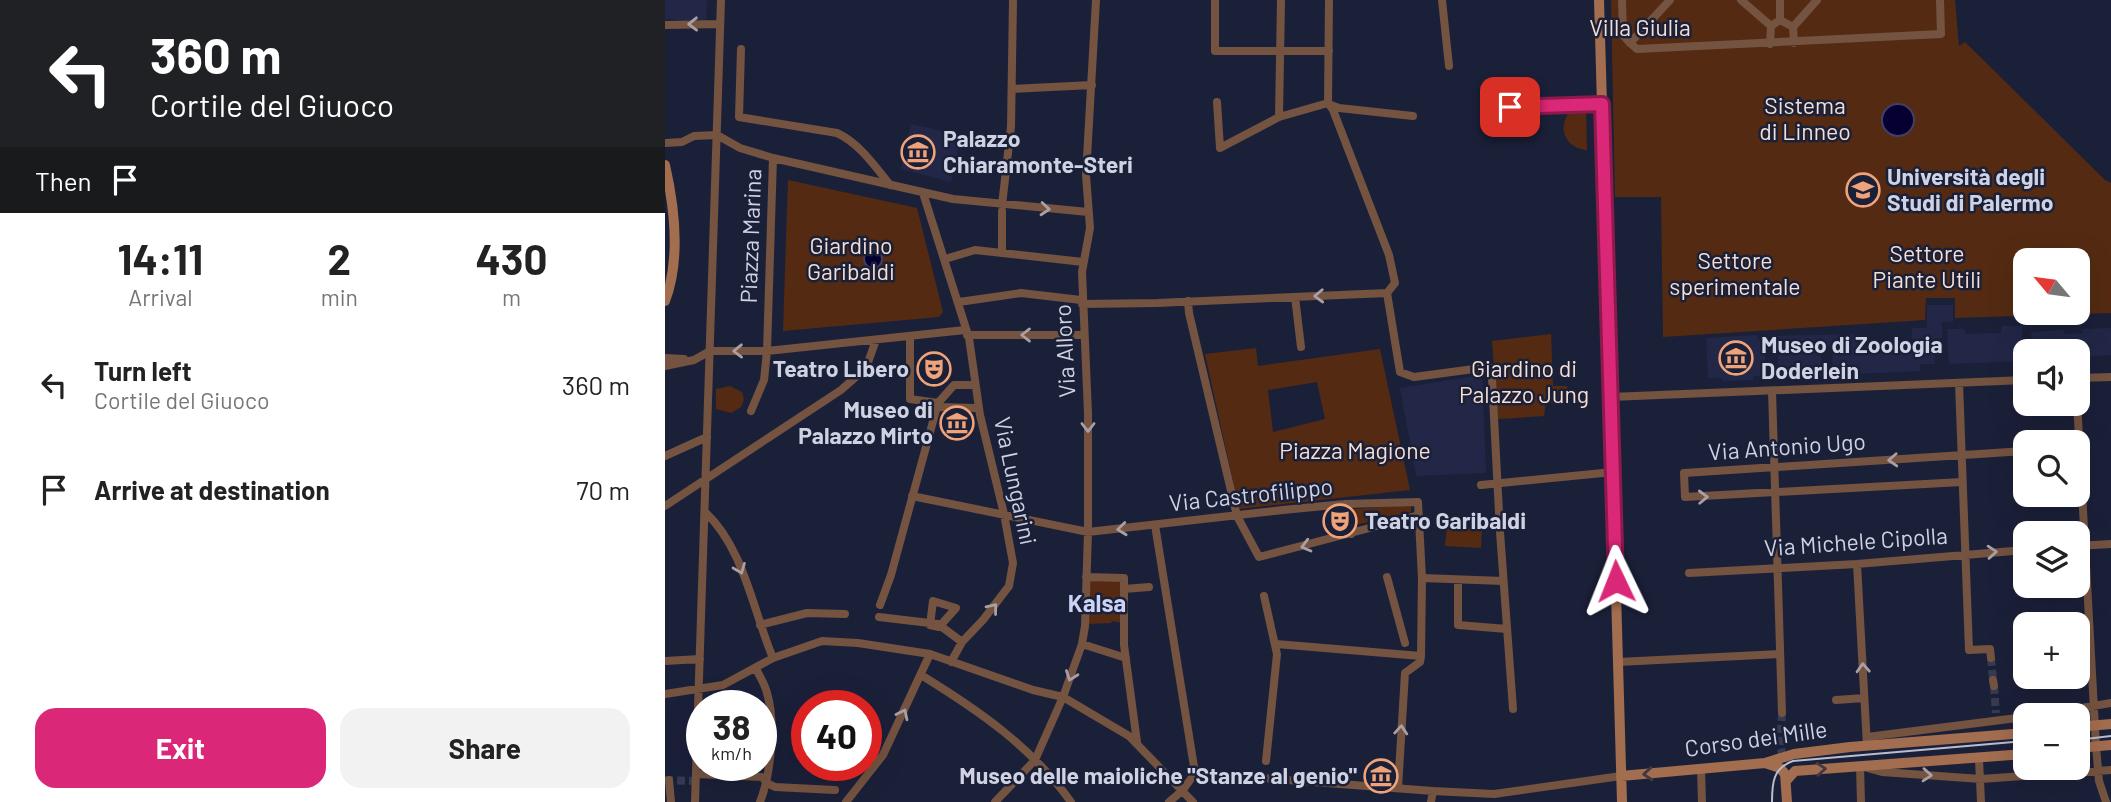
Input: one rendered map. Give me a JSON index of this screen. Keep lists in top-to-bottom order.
{
  "streets": {
    "street": [
      "Piazza Marina",
      "Via Alloro",
      "Via Antonio Ugo",
      "Via Lungarini",
      "Via Castrofilippo",
      "Via Michele Cipolla",
      "Corso dei Mille"
    ]
  },
  "crossings": [
    ["Piazza Marina", "Via Alloro"],
    ["Via Alloro", "Via Castrofilippo"],
    ["Via Lungarini", "Via Castrofilippo"]
  ],
  "one_way": ["Via Lungarini"],
  "districts": ["Kalsa"],
  "parks": [
    "Villa Giulia",
    "Sistema di Linneo",
    "Giardino Garibaldi",
    "Settore Piante Utili",
    "Settore sperimentale",
    "Giardino di Palazzo Jung",
    "Piazza Magione"
  ],
  "places": {
    "museum": [
      "Palazzo Chiaramonte-Steri",
      "Museo di Zoologia Doderlein",
      "Museo di Palazzo Mirto",
      "Museo delle maioliche \"Stanze al genio\""
    ],
    "school or university": ["Università degli Studi di Palermo"],
    "theatre": ["Teatro Libero", "Teatro Garibaldi"]
  },
  "north": "top left",
  "page": {
    "turn": ["360 m", "Cortile del Giuoco"],
    "then": "Then",
    "eta": [
      "14:11",
      "Arrival",
      "2",
      "min",
      "430",
      "m"
    ],
    "map_buttons": ["+", "−"],
    "list": [
      {
        "name": "Turn left",
        "note": "Cortile del Giuoco",
        "value": "360 m"
      },
      {
        "name": "Arrive at destination",
        "value": "70 m"
      }
    ],
    "speed": "38 km/h",
    "limit": "40",
    "buttons": ["Exit", "Share"]
  }
}
